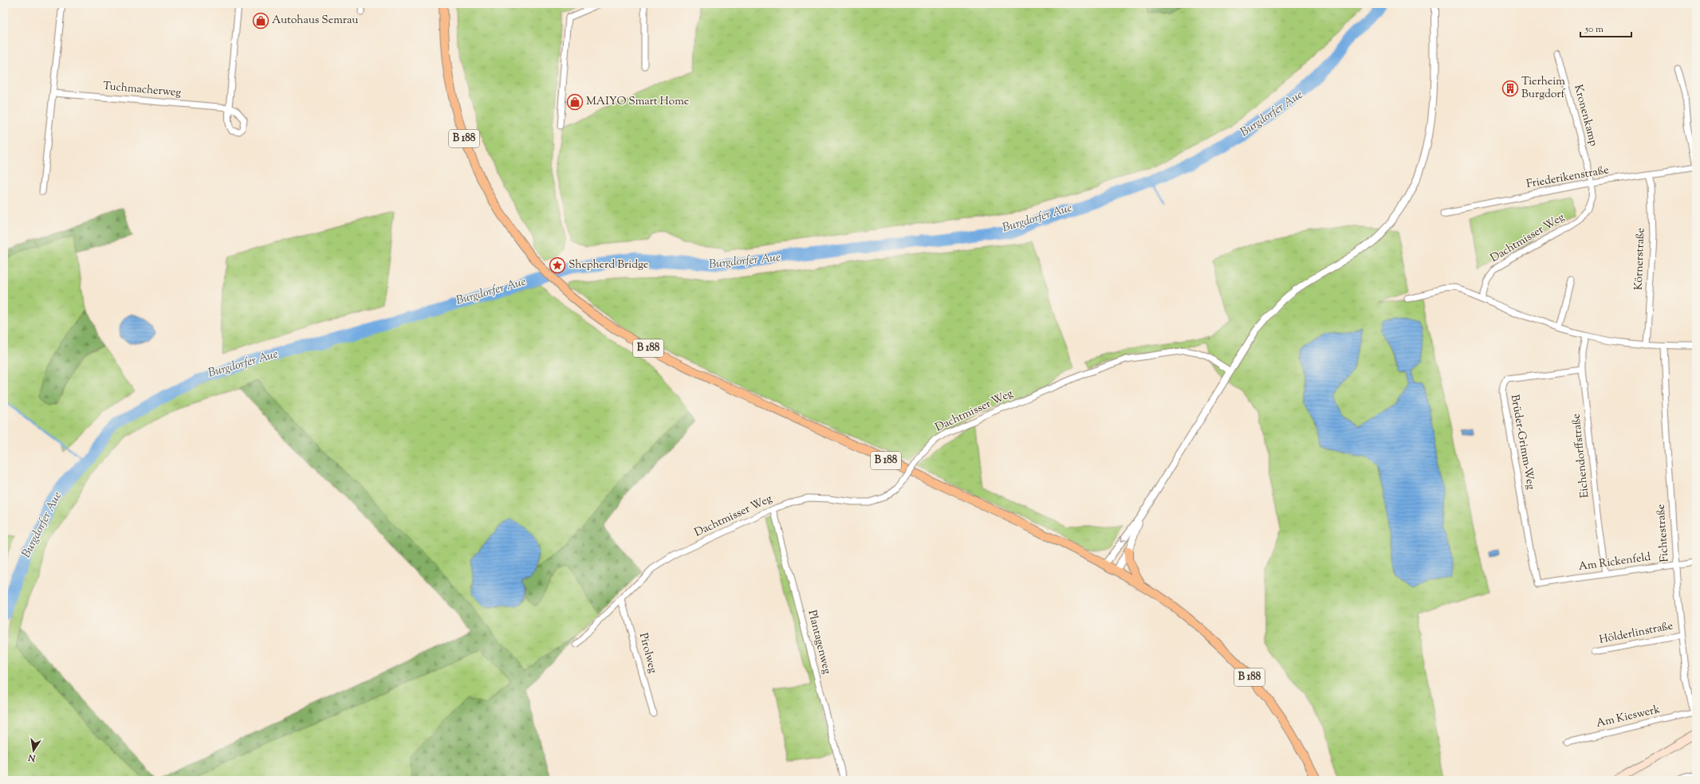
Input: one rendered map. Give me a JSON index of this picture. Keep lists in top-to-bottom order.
{
  "streets": {
    "main road": ["B 188"],
    "street": [
      "Tuchmacherweg",
      "Kronenkamp",
      "Friederikenstraße",
      "Dachtmisser Weg",
      "Körnerstraße",
      "Brüder-Grimm-Weg",
      "Eichendorffstraße",
      "Fichtestraße",
      "Am Rickenfeld",
      "Hölderlinstraße",
      "Plantagenweg",
      "Pirolweg",
      "Am Kieswerk"
    ]
  },
  "crossings": [
    ["Kronenkamp", "Friederikenstraße"],
    ["Kronenkamp", "Dachtmisser Weg"],
    ["Friederikenstraße", "Dachtmisser Weg"],
    ["Friederikenstraße", "Körnerstraße"],
    ["Dachtmisser Weg", "Plantagenweg"],
    ["Dachtmisser Weg", "Pirolweg"],
    ["Brüder-Grimm-Weg", "Eichendorffstraße"],
    ["Brüder-Grimm-Weg", "Am Rickenfeld"],
    ["Eichendorffstraße", "Am Rickenfeld"],
    ["Fichtestraße", "Am Rickenfeld"],
    ["Fichtestraße", "Hölderlinstraße"],
    ["Fichtestraße", "Am Kieswerk"]
  ],
  "water": ["Burgdorfer Aue"],
  "places": {
    "shop": ["Autohaus Semrau", "MAIYO Smart Home"],
    "building": ["Tierheim Burgdorf"],
    "place": ["Shepherd Bridge"]
  },
  "scale_bar": "50 m",
  "north": "bottom"
}
